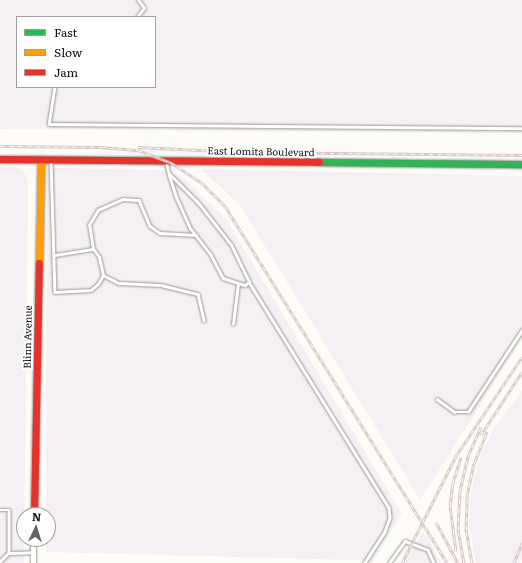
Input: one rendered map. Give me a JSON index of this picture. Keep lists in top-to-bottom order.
{
  "streets": {
    "street": ["East Lomita Boulevard", "Blinn Avenue"]
  },
  "crossings": [
    ["East Lomita Boulevard", "Blinn Avenue"]
  ],
  "legend": ["Fast", "Slow", "Jam"],
  "north": "top"
}
